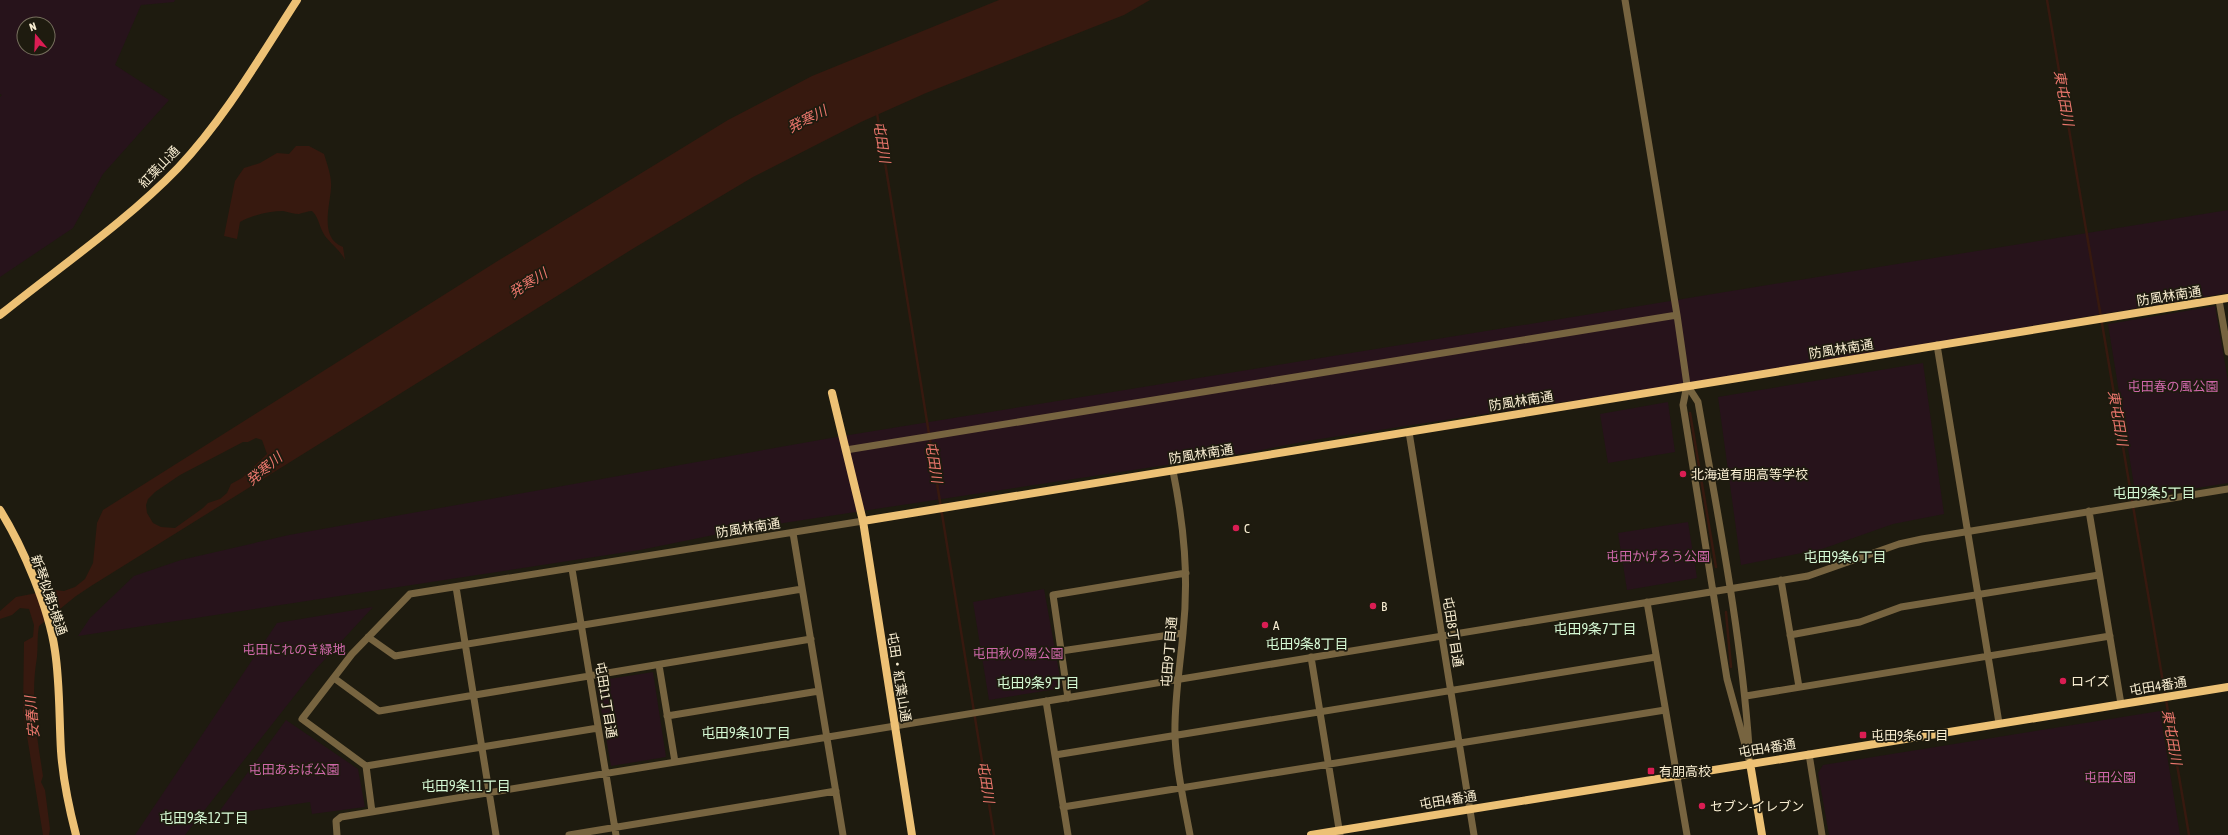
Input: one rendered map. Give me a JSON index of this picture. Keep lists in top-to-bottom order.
{
  "streets": {
    "street": [
      "紅葉山通",
      "防風林南通",
      "新琴似第5横通",
      "屯田8丁目通",
      "屯田9丁目通",
      "屯田・紅葉山通",
      "屯田4番通",
      "屯田11丁目通"
    ]
  },
  "crossings": [
    ["防風林南通", "屯田8丁目通"],
    ["防風林南通", "屯田9丁目通"],
    ["防風林南通", "屯田・紅葉山通"],
    ["防風林南通", "屯田11丁目通"],
    ["屯田8丁目通", "屯田4番通"]
  ],
  "districts": [
    "屯田9条5丁目",
    "屯田9条6丁目",
    "屯田9条7丁目",
    "屯田9条8丁目",
    "屯田9条9丁目",
    "屯田9条10丁目",
    "屯田9条11丁目",
    "屯田9条12丁目"
  ],
  "water": [
    "東屯田川",
    "発寒川",
    "屯田川",
    "安春川"
  ],
  "parks": [
    "屯田春の風公園",
    "屯田かげろう公園",
    "屯田にれのき緑地",
    "屯田秋の陽公園",
    "屯田あおば公園",
    "屯田公園"
  ],
  "places": {
    "other": [
      "北海道有朋高等学校",
      "C",
      "B",
      "A",
      "ロイズ",
      "セブン-イレブン"
    ],
    "transit": ["屯田9条6丁目", "有朋高校"]
  },
  "north": "top"
}
